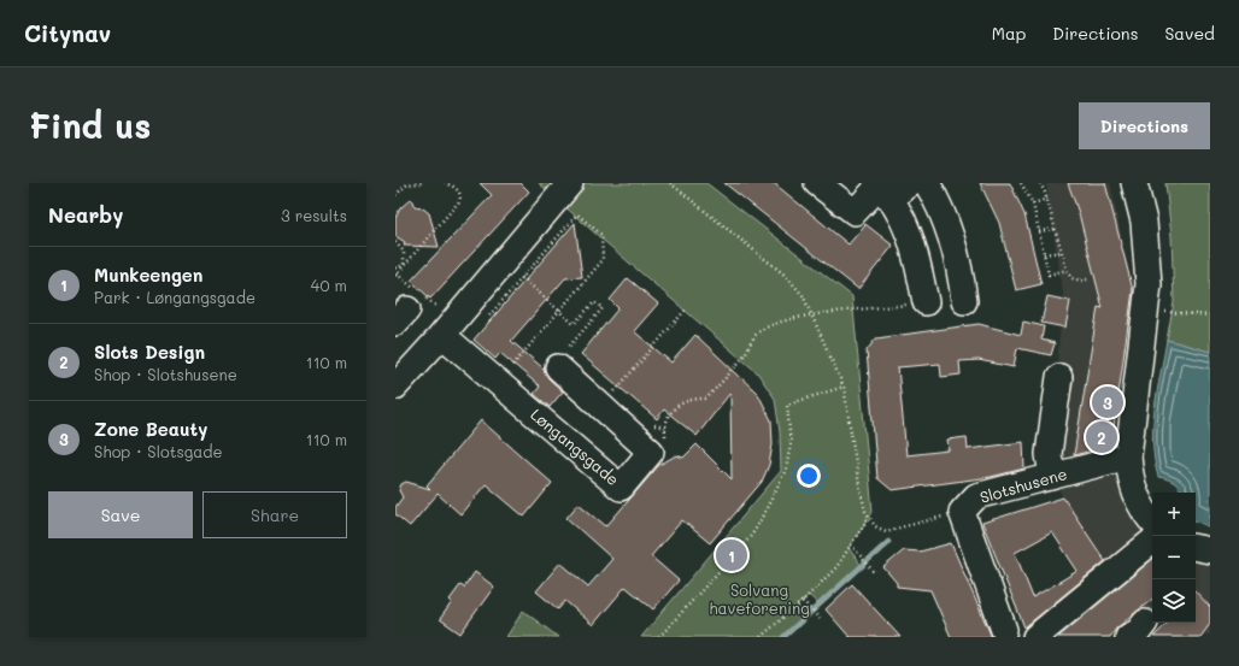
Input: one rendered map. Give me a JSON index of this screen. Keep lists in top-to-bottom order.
{
  "streets": {
    "street": ["Løngangsgade", "Slotshusene"]
  },
  "parks": ["Solvang haveforening"],
  "page": {
    "header": "Citynav",
    "nav": ["Map", "Directions", "Saved"],
    "buttons": [
      "Directions",
      ["Save", "Share"]
    ],
    "title": "Find us",
    "heading": ["Nearby", "3 results"],
    "list": [
      {
        "mark": "1",
        "name": "Munkeengen",
        "note": "Park · Løngangsgade",
        "value": "40 m"
      },
      {
        "mark": "2",
        "name": "Slots Design",
        "note": "Shop · Slotshusene",
        "value": "110 m"
      },
      {
        "mark": "3",
        "name": "Zone Beauty",
        "note": "Shop · Slotsgade",
        "value": "110 m"
      }
    ],
    "pins": ["3", "2", "1"],
    "map_buttons": ["+", "−"]
  }
}
